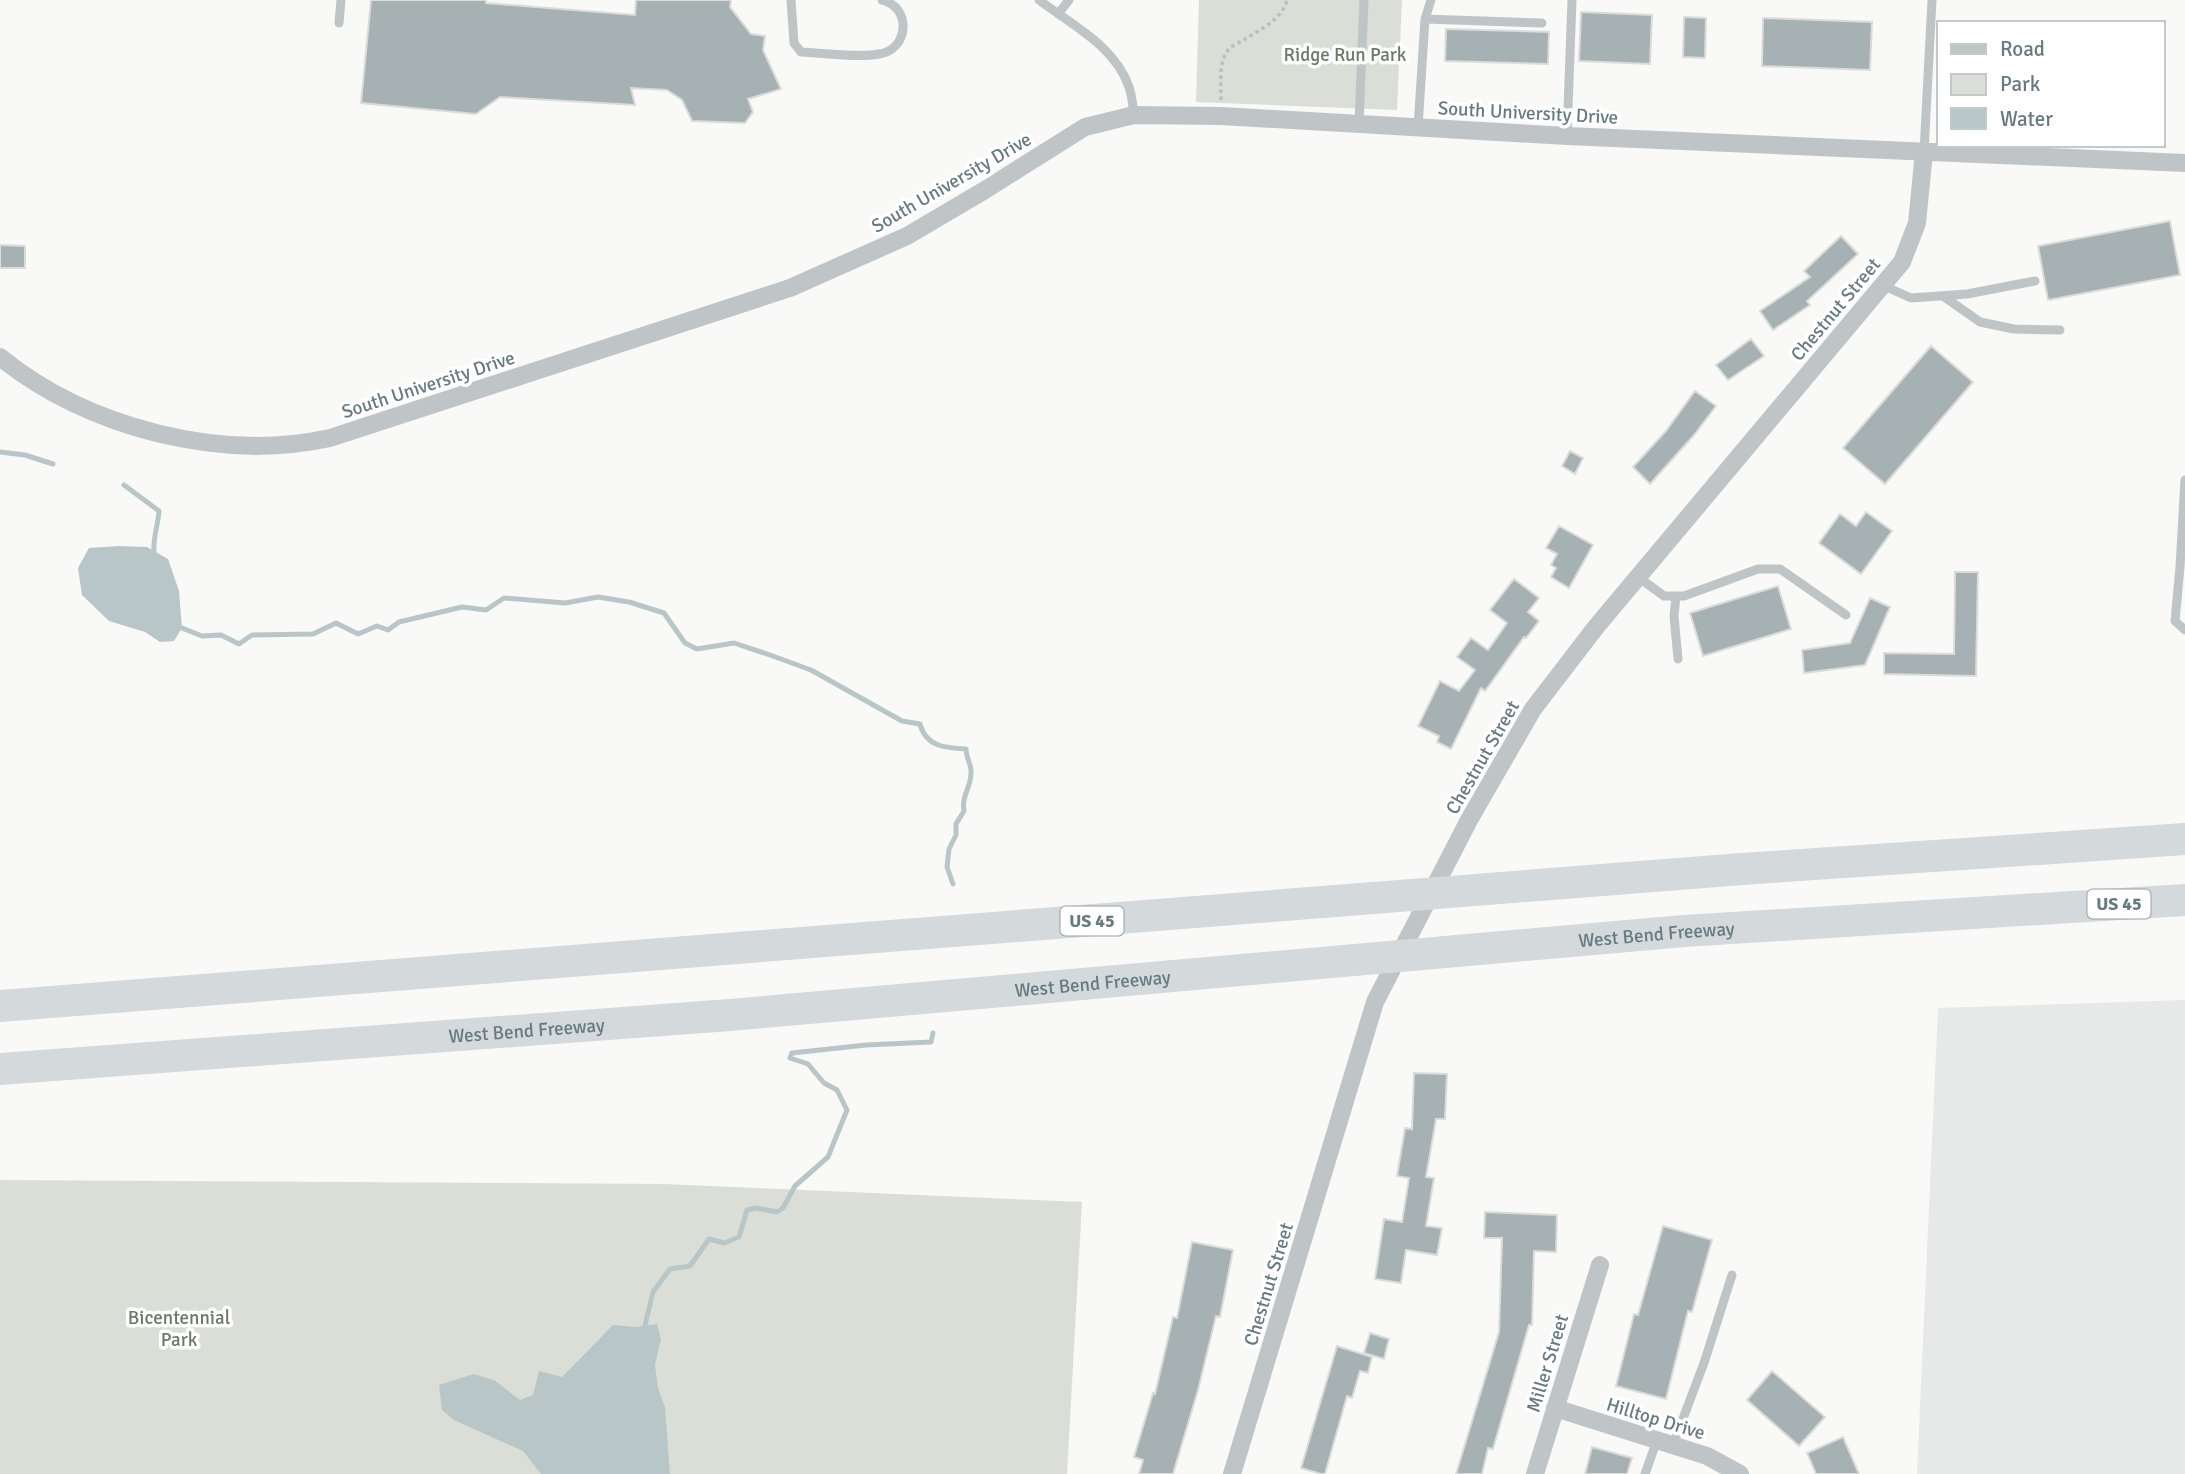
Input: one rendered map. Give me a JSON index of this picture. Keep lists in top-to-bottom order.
{
  "streets": {
    "highway": ["US 45", "West Bend Freeway"],
    "street": [
      "South University Drive",
      "Chestnut Street",
      "Miller Street",
      "Hilltop Drive"
    ]
  },
  "crossings": [
    ["South University Drive", "Chestnut Street"],
    ["Miller Street", "Hilltop Drive"]
  ],
  "parks": ["Ridge Run Park", "Bicentennial Park"],
  "legend": ["Road", "Park", "Water"]
}
